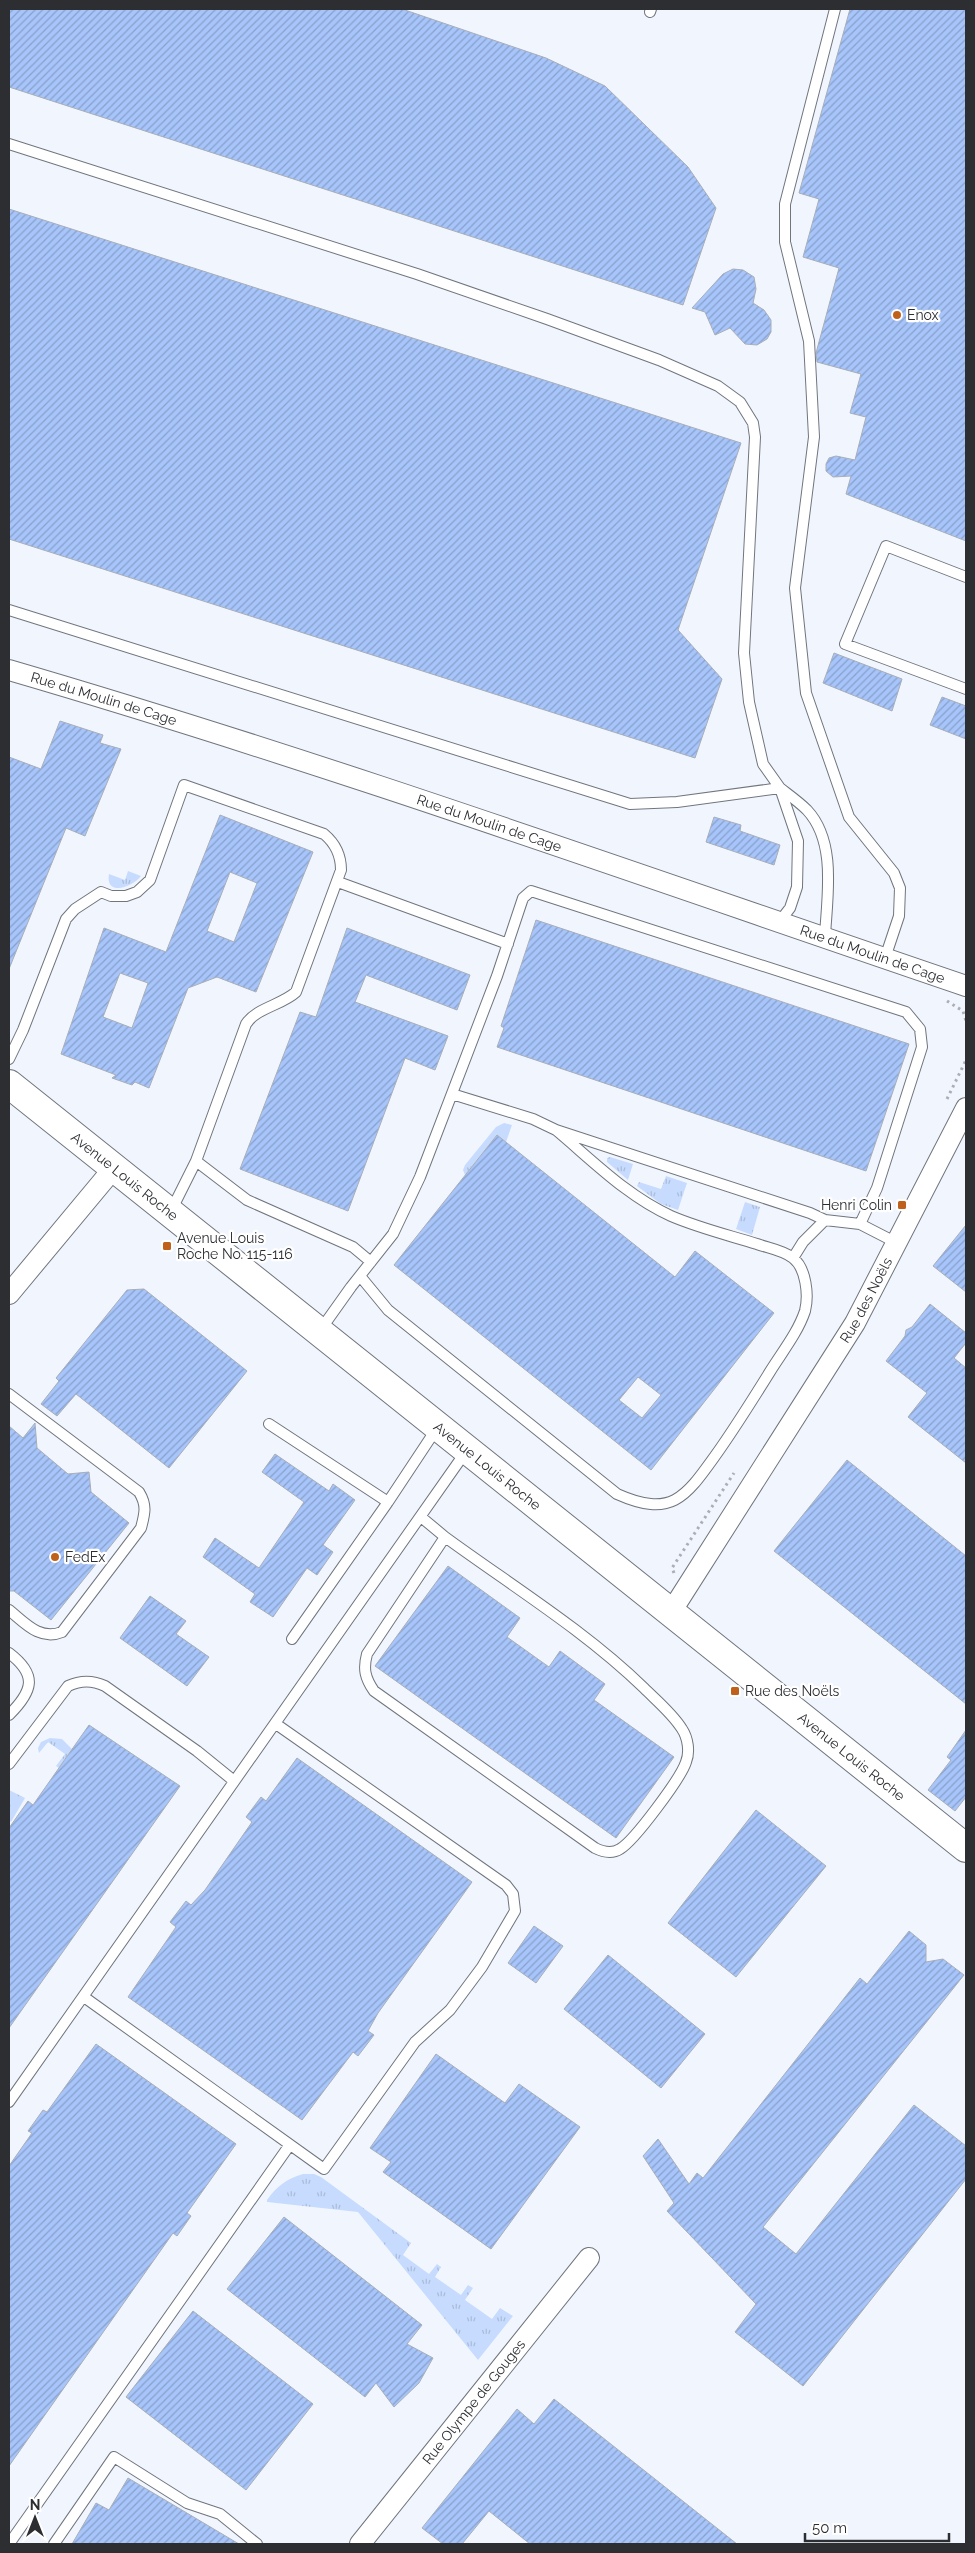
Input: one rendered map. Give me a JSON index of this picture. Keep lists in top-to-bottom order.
{
  "streets": {
    "main road": ["Avenue Louis Roche"],
    "street": ["Rue du Moulin de Cage", "Rue des Noëls", "Rue Olympe de Gouges"]
  },
  "crossings": [
    ["Avenue Louis Roche", "Rue des Noëls"]
  ],
  "places": {
    "other": ["Enox", "FedEx"],
    "transit": ["Henri Colin", "Avenue Louis Roche No. 115-116", "Rue des Noëls"]
  },
  "scale_bar": "50 m",
  "north": "top"
}
